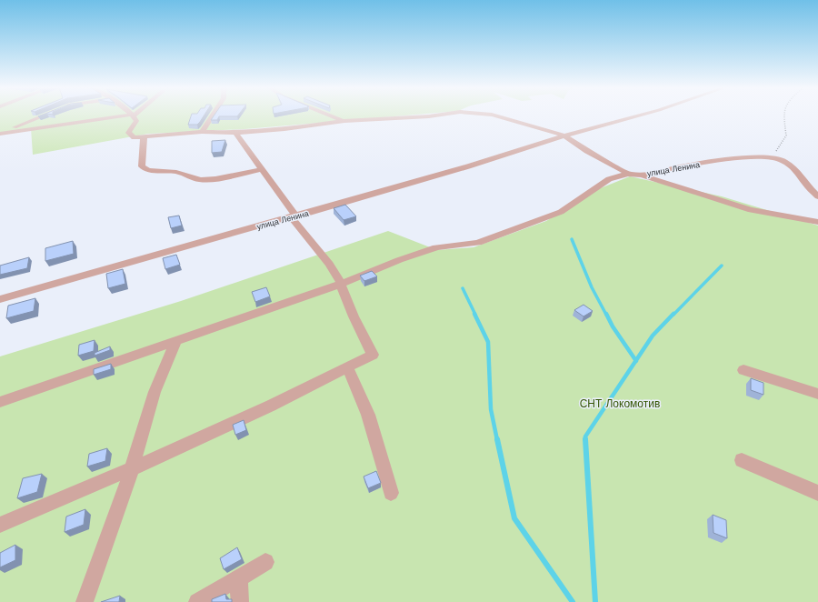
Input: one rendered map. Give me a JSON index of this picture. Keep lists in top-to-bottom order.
{
  "streets": {
    "street": ["улица Ленина"]
  },
  "parks": ["СНТ Локомотив"]
}
